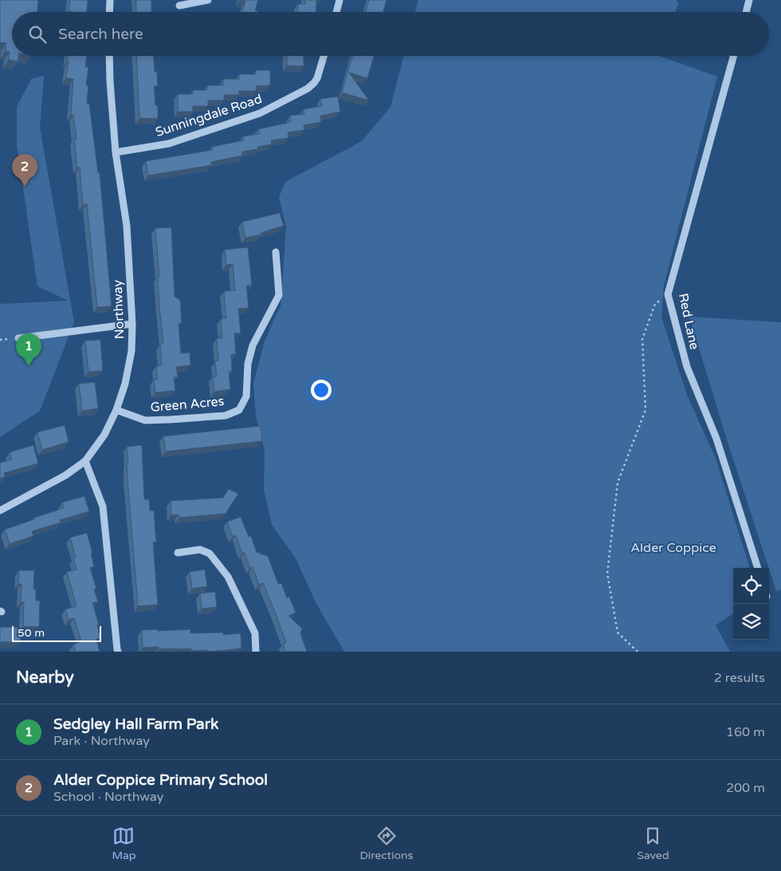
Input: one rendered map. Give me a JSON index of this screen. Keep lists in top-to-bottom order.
{
  "streets": {
    "street": [
      "Sunningdale Road",
      "Northway",
      "Red Lane",
      "Green Acres"
    ]
  },
  "crossings": [
    ["Sunningdale Road", "Northway"],
    ["Northway", "Green Acres"]
  ],
  "parks": ["Alder Coppice"],
  "scale_bar": "50 m",
  "page": {
    "search": "Search here",
    "pins": ["2", "1"],
    "scale": "50 m",
    "heading": ["Nearby", "2 results"],
    "list": [
      {
        "mark": "1",
        "name": "Sedgley Hall Farm Park",
        "note": "Park · Northway",
        "value": "160 m"
      },
      {
        "mark": "2",
        "name": "Alder Coppice Primary School",
        "note": "School · Northway",
        "value": "200 m"
      }
    ],
    "nav": ["Map", "Directions", "Saved"]
  }
}
